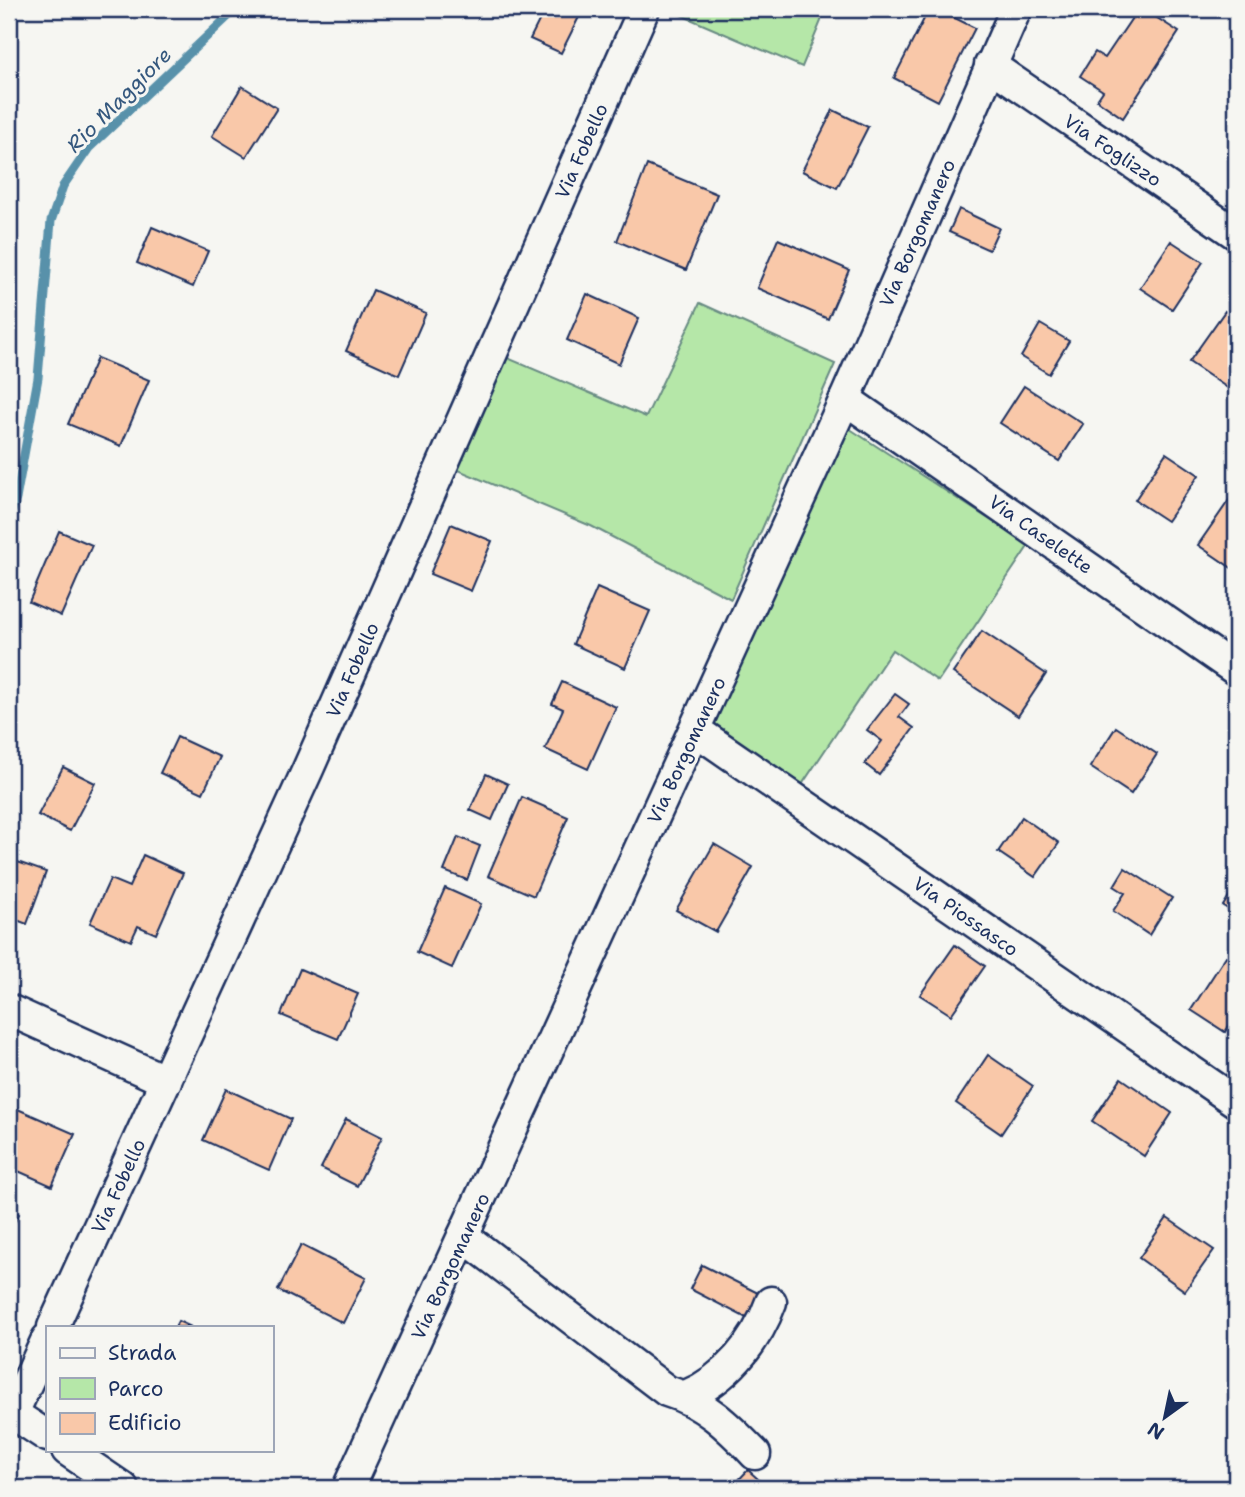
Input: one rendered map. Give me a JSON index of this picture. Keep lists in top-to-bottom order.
{
  "streets": {
    "street": [
      "Via Foglizzo",
      "Via Fobello",
      "Via Borgomanero",
      "Via Caselette",
      "Via Piossasco"
    ]
  },
  "crossings": [
    ["Via Foglizzo", "Via Borgomanero"],
    ["Via Borgomanero", "Via Caselette"],
    ["Via Borgomanero", "Via Piossasco"]
  ],
  "water": ["Rio Maggiore"],
  "legend": ["Strada", "Parco", "Edificio"],
  "north": "bottom left"
}
